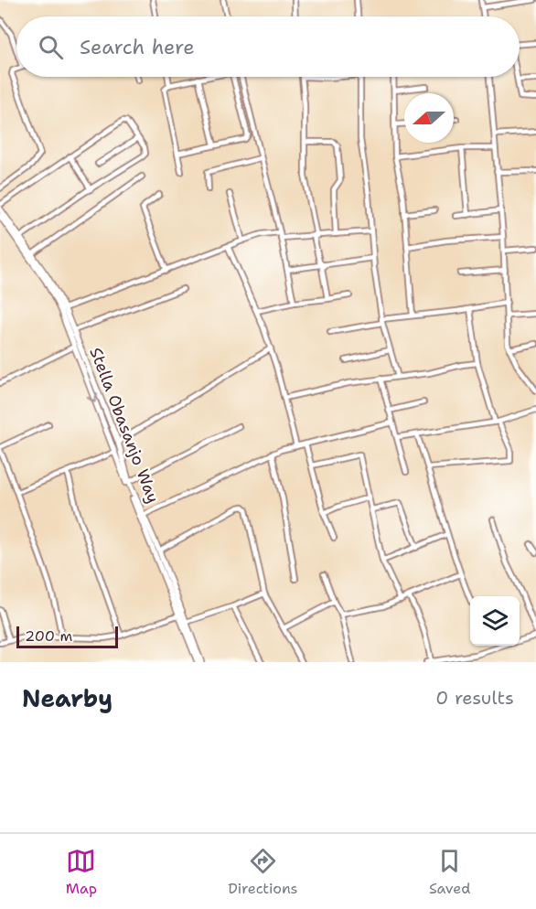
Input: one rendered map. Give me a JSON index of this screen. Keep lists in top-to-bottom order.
{
  "streets": {
    "street": ["Stella Obasanjo Way"]
  },
  "scale_bar": "200 m",
  "north": "left",
  "page": {
    "search": "Search here",
    "scale": "200 m",
    "heading": ["Nearby", "0 results"],
    "nav": ["Map", "Directions", "Saved"]
  }
}
